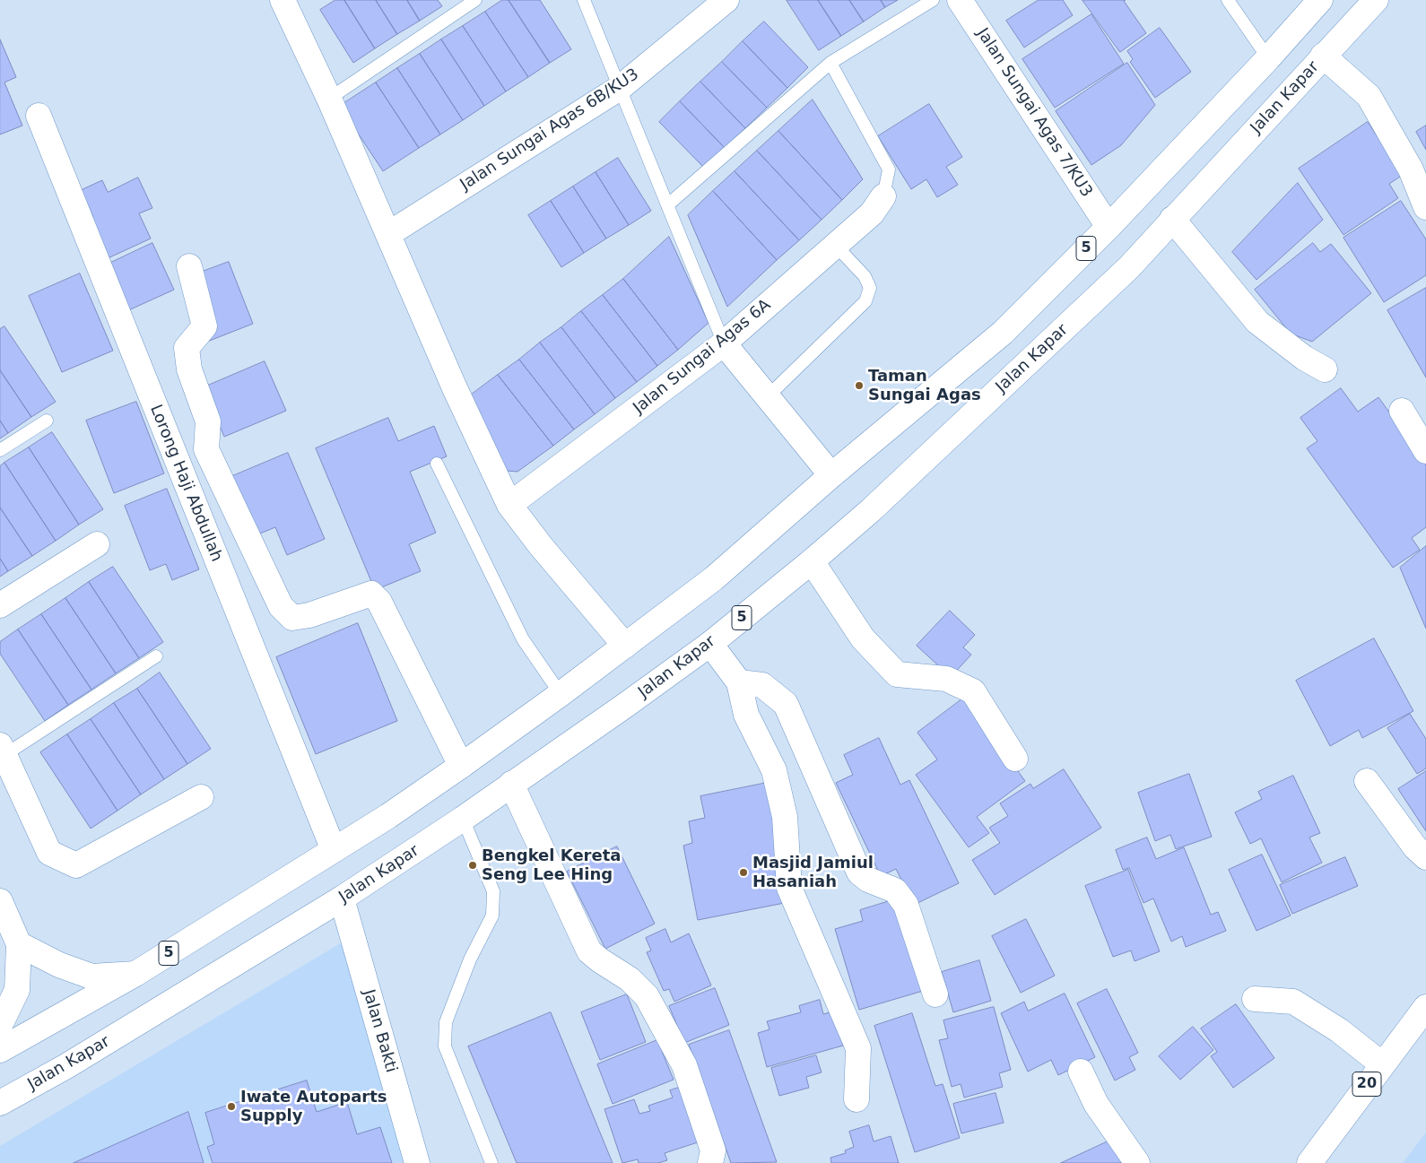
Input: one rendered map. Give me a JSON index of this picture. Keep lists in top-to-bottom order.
{
  "streets": {
    "main road": [
      "Jalan Kapar",
      "Jalan Sungai Agas 7/KU3",
      "Jalan Sungai Agas 6B/KU3",
      "5",
      "Jalan Sungai Agas 6A",
      "Lorong Haji Abdullah",
      "Jalan Bakti",
      "20"
    ]
  },
  "crossings": [
    ["Jalan Kapar", "Jalan Bakti"],
    ["Jalan Sungai Agas 7/KU3", "5"],
    ["5", "Lorong Haji Abdullah"]
  ],
  "places": [
    "Taman Sungai Agas",
    "Bengkel Kereta Seng Lee Hing",
    "Masjid Jamiul Hasaniah",
    "Iwate Autoparts Supply"
  ]
}
